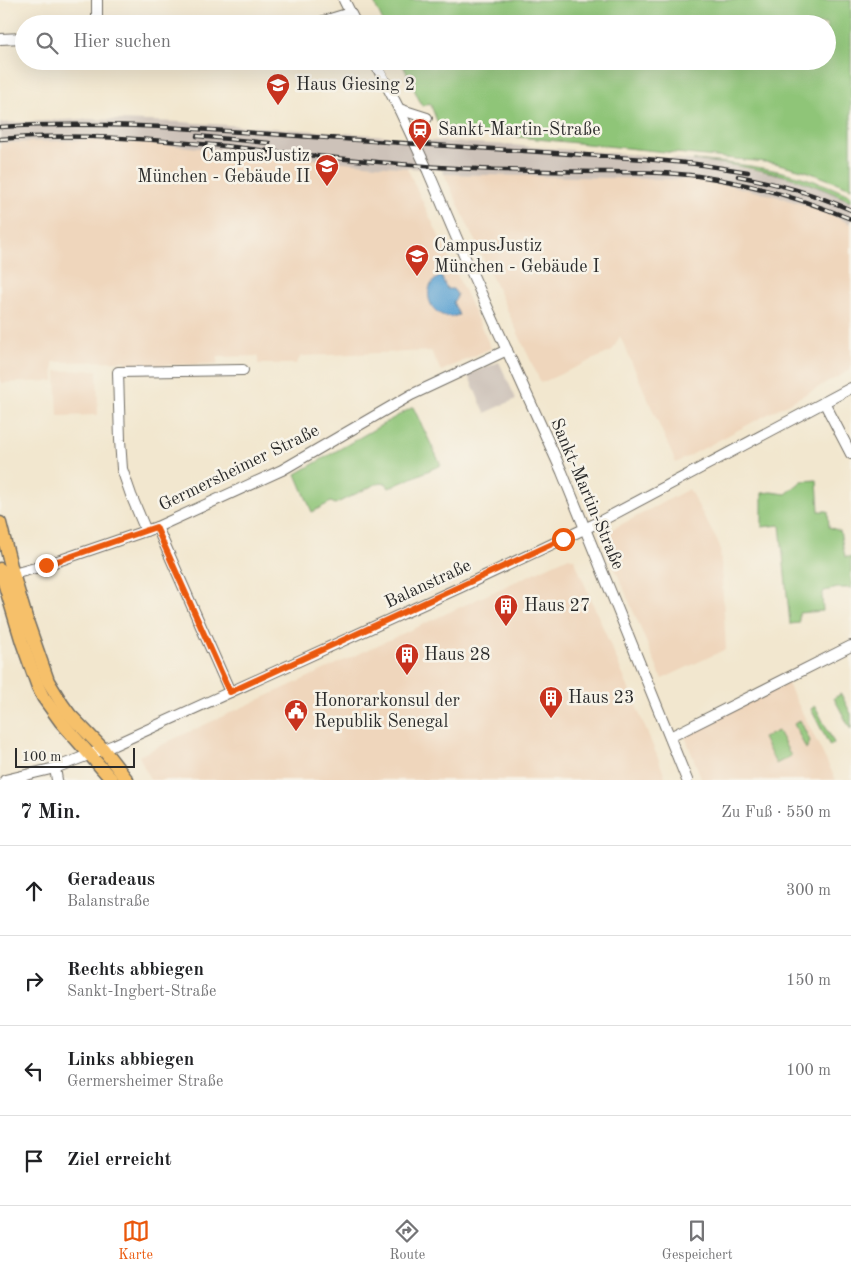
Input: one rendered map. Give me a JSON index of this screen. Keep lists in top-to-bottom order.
{
  "streets": {
    "street": ["Germersheimer Straße", "Sankt-Martin-Straße", "Balanstraße"]
  },
  "crossings": [
    ["Germersheimer Straße", "Sankt-Martin-Straße"],
    ["Sankt-Martin-Straße", "Balanstraße"]
  ],
  "places": {
    "school or university": ["Haus Giesing 2", "CampusJustiz München - Gebäude II", "CampusJustiz München - Gebäude I"],
    "station": ["Sankt-Martin-Straße"],
    "building": ["Haus 27", "Haus 28", "Haus 23"],
    "public building": ["Honorarkonsul der Republik Senegal"]
  },
  "scale_bar": "100 m",
  "page": {
    "search": "Hier suchen",
    "scale": "100 m",
    "heading": ["7 Min.", "Zu Fuß · 550 m"],
    "list": [
      ["Geradeaus", "Balanstraße", "300 m"],
      ["Rechts abbiegen", "Sankt-Ingbert-Straße", "150 m"],
      ["Links abbiegen", "Germersheimer Straße", "100 m"],
      "Ziel erreicht"
    ],
    "nav": ["Karte", "Route", "Gespeichert"]
  }
}
